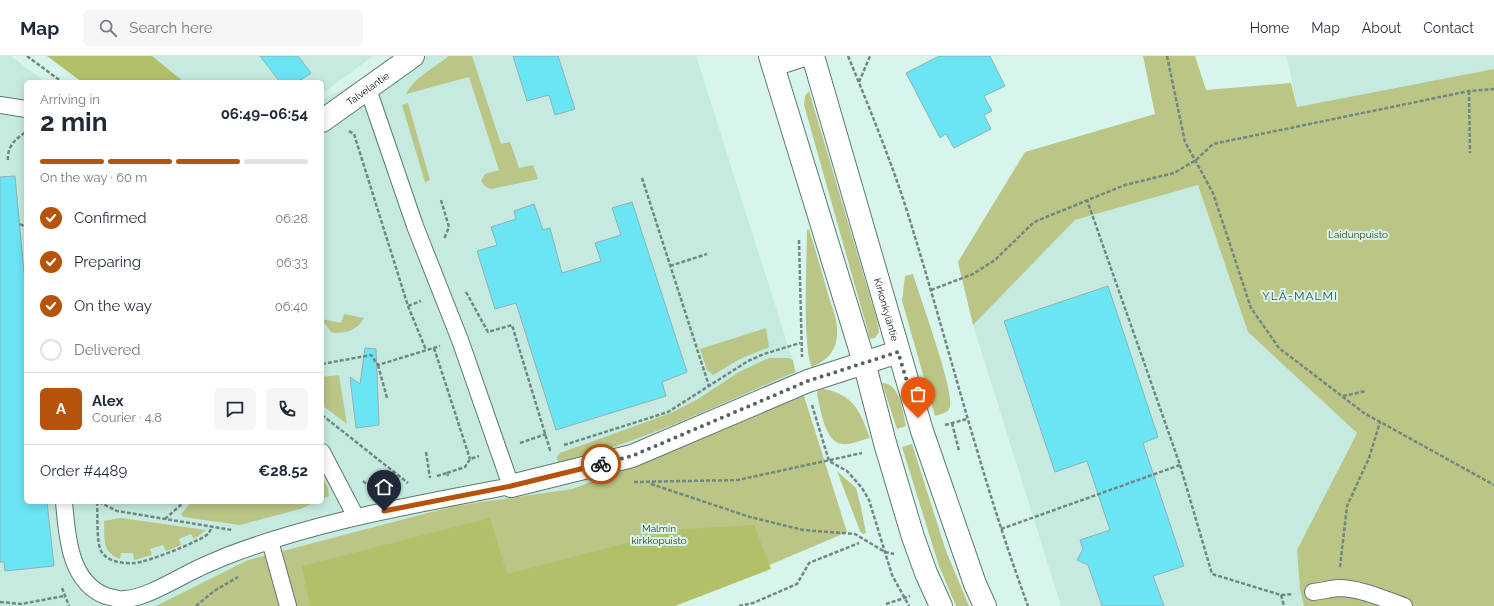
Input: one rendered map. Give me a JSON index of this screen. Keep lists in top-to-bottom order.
{
  "streets": {
    "main road": ["Talvelantie", "Kirkonkyläntie"]
  },
  "districts": ["YLÄ-MALMI"],
  "parks": ["Laidunpuisto", "Malmin kirkkopuisto"],
  "page": {
    "header": "Map",
    "search": "Search here",
    "nav": [
      "Home",
      "Map",
      "About",
      "Contact"
    ],
    "heading": ["2 min", "Arriving in", "06:49–06:54"],
    "panel": [
      "Alex",
      "Courier · 4.8",
      "Order #4489",
      "€28.52"
    ],
    "bar": "On the way · 60 m",
    "list": [
      ["Confirmed", "06:28"],
      ["Preparing", "06:33"],
      ["On the way", "06:40"],
      "Delivered"
    ],
    "round": "A"
  }
}
